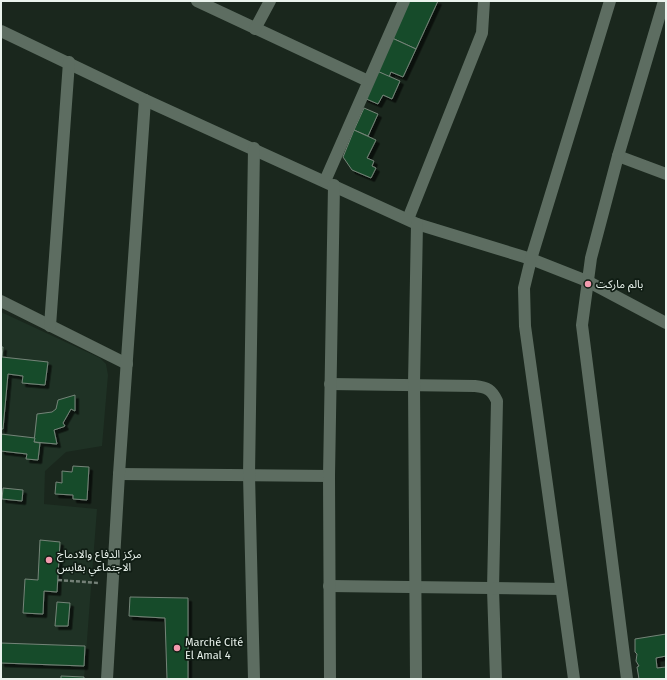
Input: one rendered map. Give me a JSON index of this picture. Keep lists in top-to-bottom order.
{
  "places": ["بالم ماركت", "مركز الدفاع والادماج الاجتماعي بقابس", "Marché Cité El Amal 4"]
}
